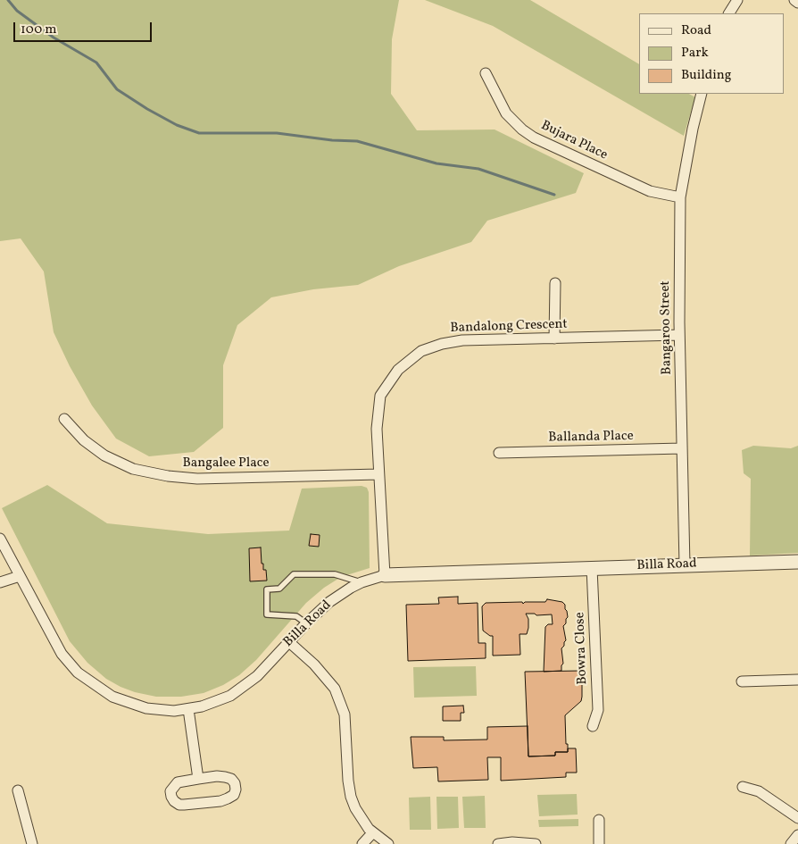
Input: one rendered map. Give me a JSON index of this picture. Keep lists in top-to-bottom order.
{
  "streets": {
    "street": [
      "Bujara Place",
      "Bandalong Crescent",
      "Bangaroo Street",
      "Ballanda Place",
      "Bangalee Place",
      "Billa Road",
      "Bowra Close"
    ]
  },
  "crossings": [
    ["Bujara Place", "Bangaroo Street"],
    ["Bandalong Crescent", "Bangaroo Street"],
    ["Bandalong Crescent", "Bangalee Place"],
    ["Bandalong Crescent", "Billa Road"],
    ["Bangaroo Street", "Ballanda Place"],
    ["Bangaroo Street", "Billa Road"],
    ["Billa Road", "Bowra Close"]
  ],
  "legend": ["Road", "Park", "Building"],
  "scale_bar": "100 m"
}
